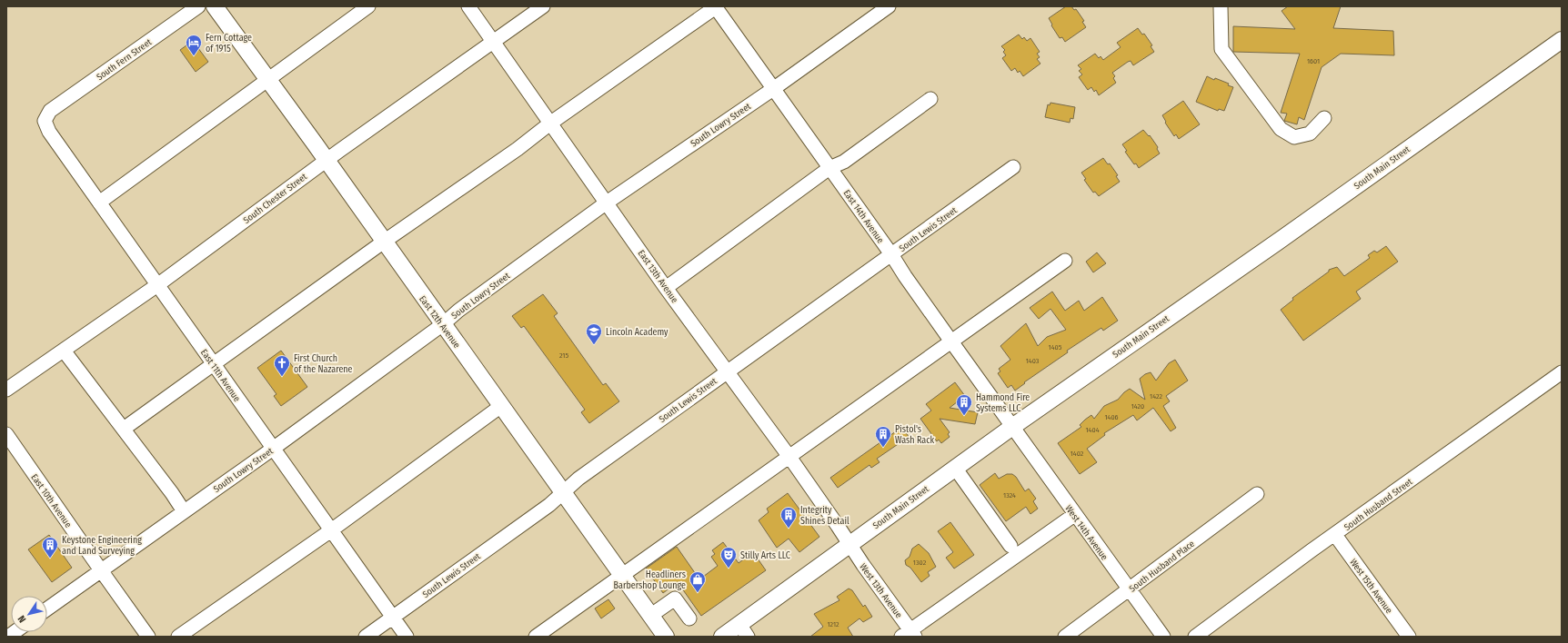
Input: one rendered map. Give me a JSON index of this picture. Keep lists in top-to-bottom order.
{
  "streets": {
    "main road": ["South Main Street", "East 12th Avenue"],
    "street": [
      "South Fern Street",
      "South Lowry Street",
      "South Chester Street",
      "East 14th Avenue",
      "South Lewis Street",
      "East 13th Avenue",
      "East 11th Avenue",
      "East 10th Avenue",
      "South Husband Street",
      "West 14th Avenue",
      "South Husband Place",
      "West 15th Avenue",
      "West 13th Avenue"
    ]
  },
  "crossings": [
    ["South Fern Street", "East 11th Avenue"],
    ["South Lowry Street", "East 14th Avenue"],
    ["South Lowry Street", "East 13th Avenue"],
    ["South Lowry Street", "East 12th Avenue"],
    ["South Lowry Street", "East 11th Avenue"],
    ["South Lowry Street", "East 10th Avenue"],
    ["South Main Street", "East 14th Avenue"],
    ["South Main Street", "East 13th Avenue"],
    ["South Main Street", "West 14th Avenue"],
    ["South Main Street", "West 13th Avenue"],
    ["South Chester Street", "East 13th Avenue"],
    ["South Chester Street", "East 12th Avenue"],
    ["South Chester Street", "East 11th Avenue"],
    ["East 14th Avenue", "South Lewis Street"],
    ["East 14th Avenue", "West 14th Avenue"],
    ["South Lewis Street", "East 13th Avenue"],
    ["South Lewis Street", "East 12th Avenue"],
    ["South Lewis Street", "East 11th Avenue"],
    ["East 13th Avenue", "West 13th Avenue"],
    ["South Husband Street", "West 15th Avenue"],
    ["West 14th Avenue", "South Husband Place"]
  ],
  "places": {
    "hotel": ["Fern Cottage of 1915"],
    "school or university": ["Lincoln Academy"],
    "church": ["First Church of the Nazarene"],
    "building": [
      "Hammond Fire Systems LLC",
      "Pistol's Wash Rack",
      "Integrity Shines Detail",
      "Keystone Engineering and Land Surveying"
    ],
    "theatre": ["Stilly Arts LLC"],
    "shop": ["Headliners Barbershop Lounge"]
  },
  "house_numbers": [
    "1601",
    "1405",
    "215",
    "1403",
    "1422",
    "1420",
    "1406",
    "1404",
    "1402",
    "1324",
    "1302",
    "1212"
  ],
  "north": "bottom left"
}
